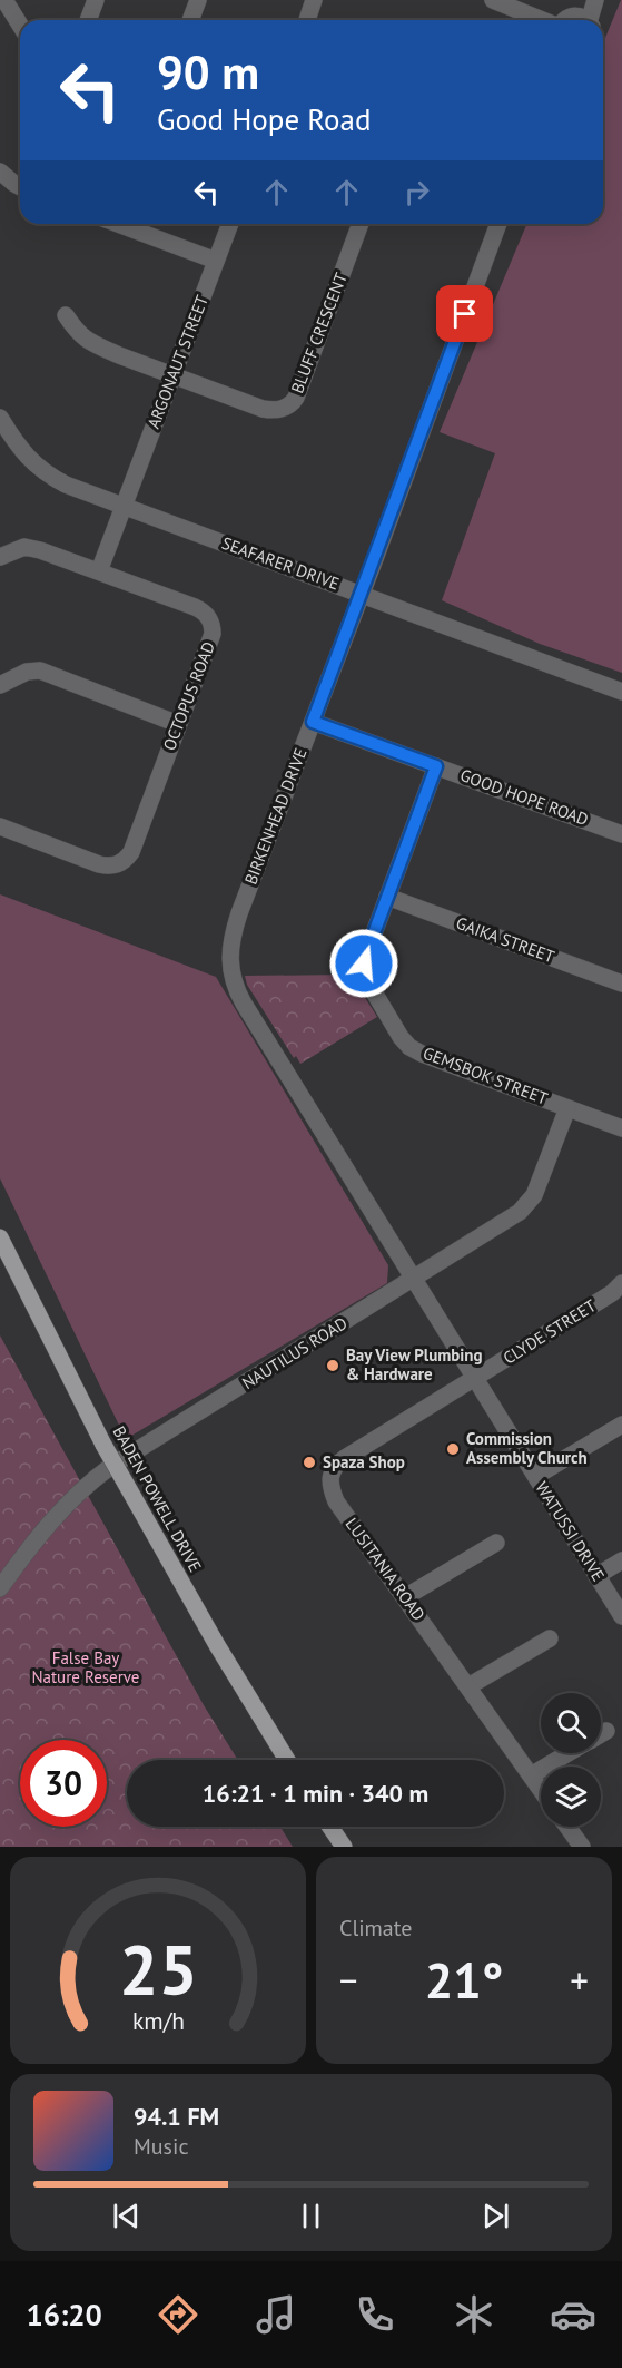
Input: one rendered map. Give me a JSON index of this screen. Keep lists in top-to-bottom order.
{
  "streets": {
    "main road": ["BADEN POWELL DRIVE"],
    "street": [
      "BLUFF CRESCENT",
      "ARGONAUT STREET",
      "SEAFARER DRIVE",
      "OCTOPUS ROAD",
      "GOOD HOPE ROAD",
      "BIRKENHEAD DRIVE",
      "GAIKA STREET",
      "GEMSBOK STREET",
      "CLYDE STREET",
      "NAUTILUS ROAD",
      "WATUSSI DRIVE",
      "LUSITANIA ROAD"
    ]
  },
  "crossings": [
    ["BLUFF CRESCENT", "ARGONAUT STREET"],
    ["ARGONAUT STREET", "SEAFARER DRIVE"],
    ["ARGONAUT STREET", "OCTOPUS ROAD"],
    ["SEAFARER DRIVE", "BIRKENHEAD DRIVE"],
    ["GOOD HOPE ROAD", "BIRKENHEAD DRIVE"],
    ["GOOD HOPE ROAD", "GEMSBOK STREET"],
    ["BIRKENHEAD DRIVE", "CLYDE STREET"],
    ["BIRKENHEAD DRIVE", "NAUTILUS ROAD"],
    ["BIRKENHEAD DRIVE", "WATUSSI DRIVE"],
    ["BIRKENHEAD DRIVE", "LUSITANIA ROAD"],
    ["GAIKA STREET", "GEMSBOK STREET"],
    ["GEMSBOK STREET", "NAUTILUS ROAD"],
    ["CLYDE STREET", "WATUSSI DRIVE"],
    ["CLYDE STREET", "LUSITANIA ROAD"],
    ["WATUSSI DRIVE", "LUSITANIA ROAD"]
  ],
  "parks": ["False Bay Nature Reserve"],
  "places": ["Bay View Plumbing & Hardware", "Commission Assembly Church", "Spaza Shop"],
  "page": {
    "turn": ["90 m", "Good Hope Road"],
    "limit": "30",
    "trip": "16:21 · 1 min · 340 m",
    "tile": "Climate",
    "heat": ["−", "21°", "+"],
    "song": ["94.1 FM", "Music"],
    "tabs": "16:20",
    "gauge": ["25", "km/h"]
  }
}
